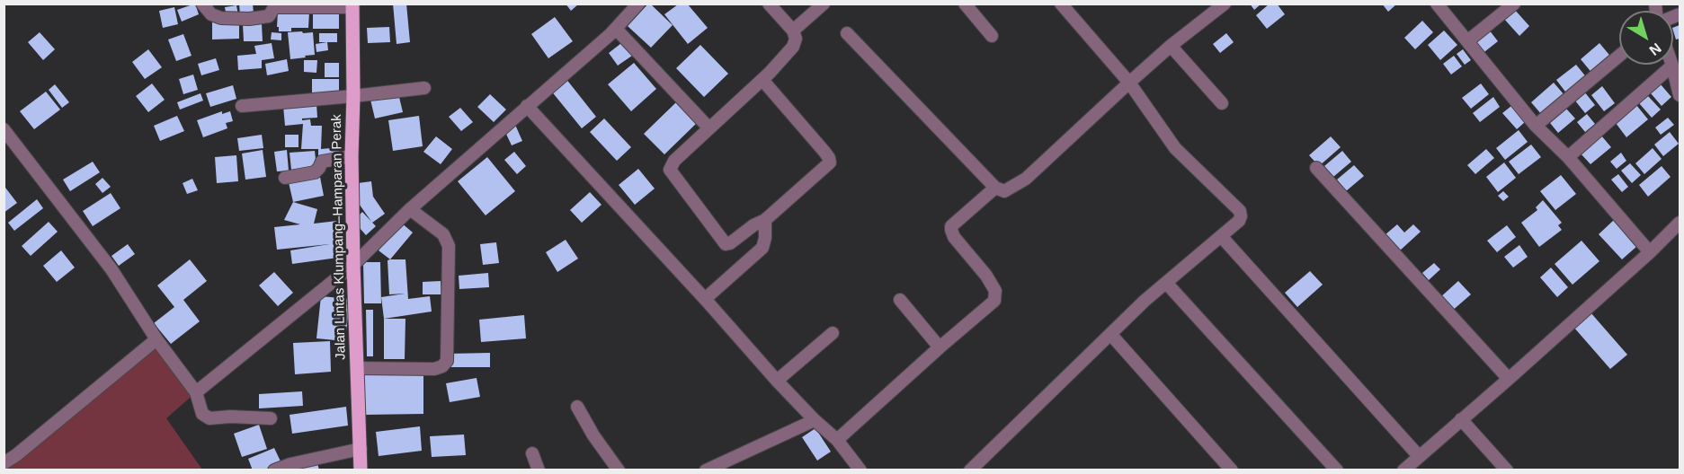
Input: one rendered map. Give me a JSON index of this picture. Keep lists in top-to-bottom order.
{
  "streets": {
    "main road": ["Jalan Lintas Klumpang–Hamparan Perak"]
  },
  "north": "bottom right"
}
